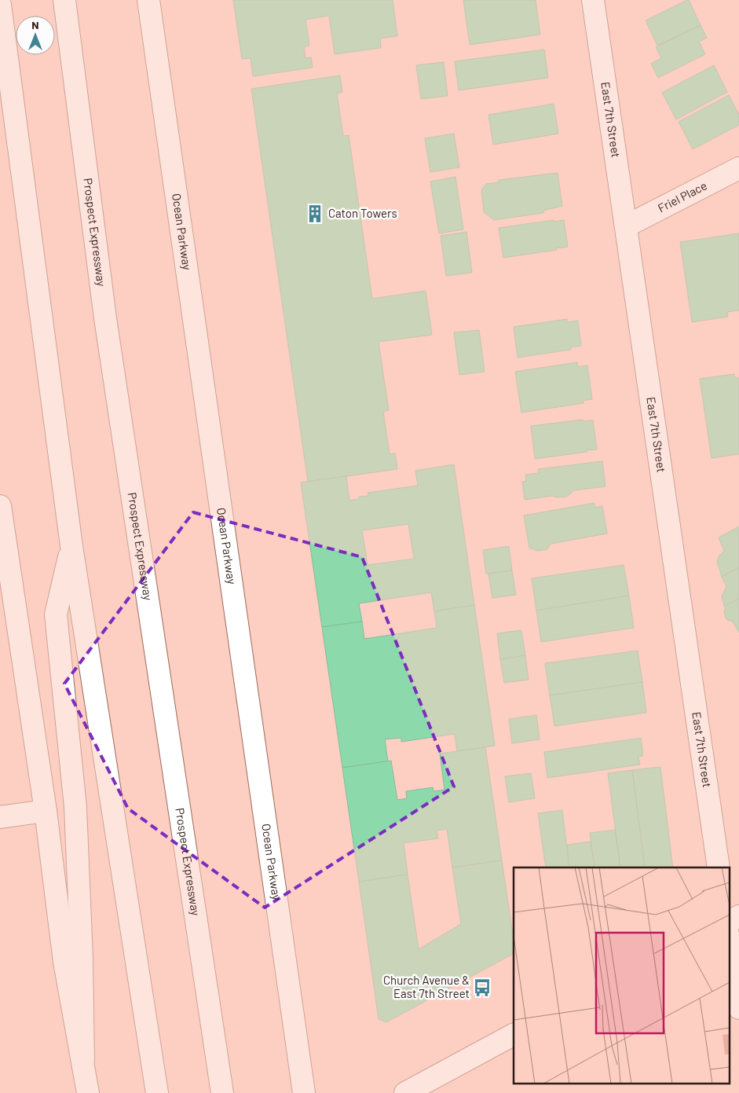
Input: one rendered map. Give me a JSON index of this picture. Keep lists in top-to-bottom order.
{
  "streets": {
    "main road": [
      "East 7th Street",
      "Friel Place",
      "Prospect Expressway",
      "Ocean Parkway"
    ]
  },
  "crossings": [
    ["East 7th Street", "Friel Place"]
  ],
  "places": {
    "building": ["Caton Towers"],
    "bus stop": ["Church Avenue & East 7th Street"]
  },
  "north": "top"
}
